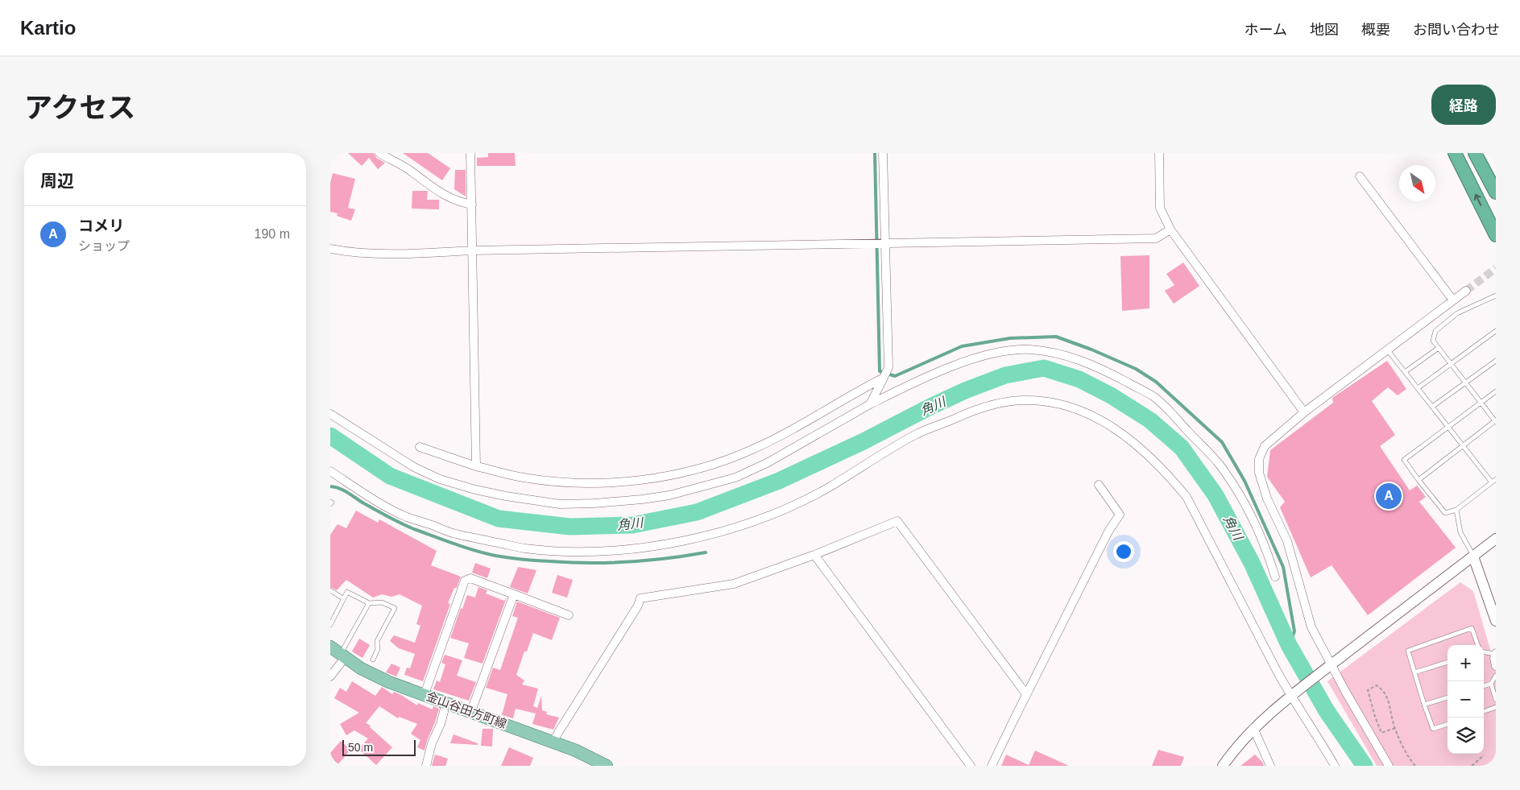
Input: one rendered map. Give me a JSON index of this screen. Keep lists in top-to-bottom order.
{
  "streets": {
    "main road": ["金山谷田方町線"]
  },
  "water": ["角川"],
  "scale_bar": "50 m",
  "north": "bottom right",
  "page": {
    "header": "Kartio",
    "nav": [
      "ホーム",
      "地図",
      "概要",
      "お問い合わせ"
    ],
    "title": "アクセス",
    "buttons": "経路",
    "heading": "周辺",
    "list": [
      {
        "mark": "A",
        "name": "コメリ",
        "note": "ショップ",
        "value": "190 m"
      }
    ],
    "pins": "A",
    "map_buttons": ["+", "−"],
    "scale": "50 m"
  }
}
